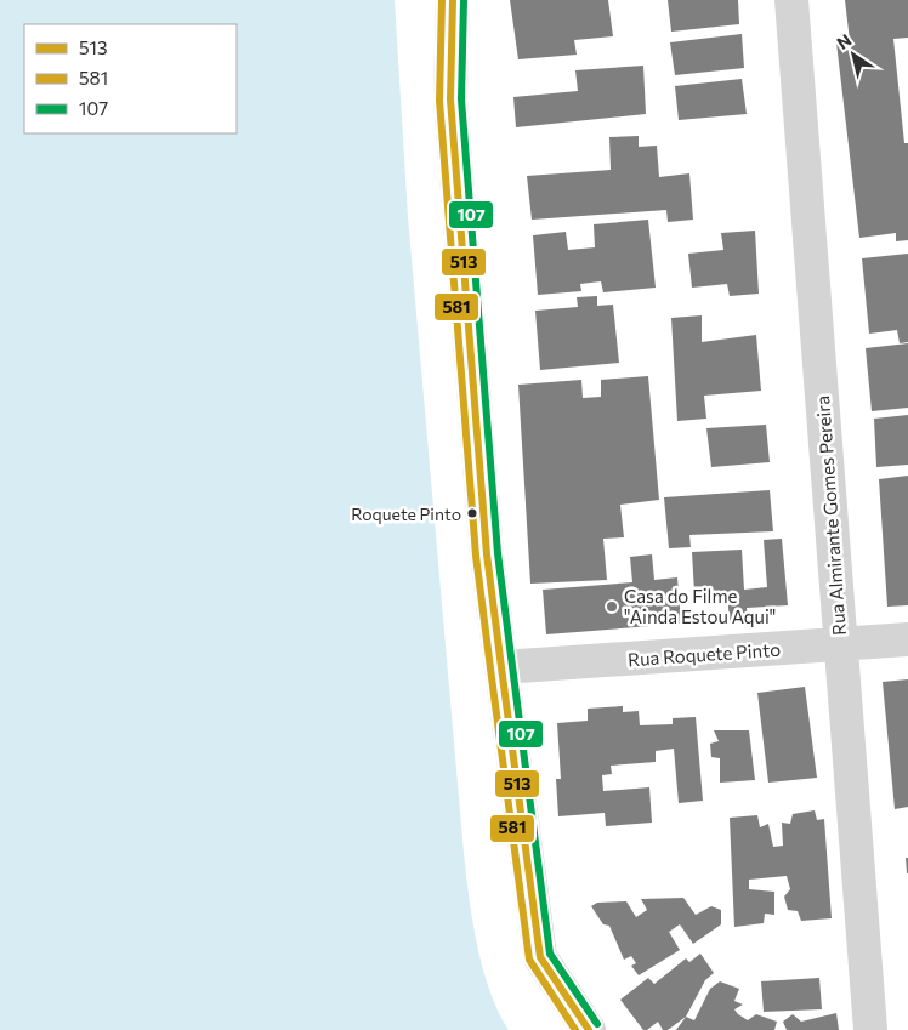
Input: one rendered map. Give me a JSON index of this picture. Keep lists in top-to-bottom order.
{
  "streets": {
    "street": ["Rua Almirante Gomes Pereira", "Rua Roquete Pinto"]
  },
  "crossings": [
    ["Rua Almirante Gomes Pereira", "Rua Roquete Pinto"]
  ],
  "places": ["Roquete Pinto", "Casa do Filme \"Ainda Estou Aqui\""],
  "lines": ["transit line 513", "transit line 581", "transit line 107"],
  "legend": ["513", "581", "107"],
  "north": "top left"
}
